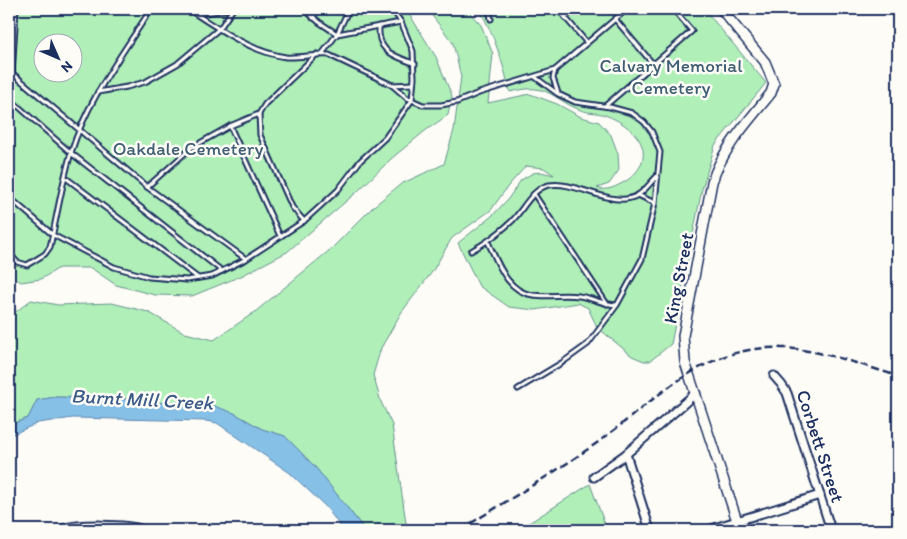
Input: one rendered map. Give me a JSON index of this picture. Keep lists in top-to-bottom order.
{
  "streets": {
    "street": ["King Street", "Corbett Street"]
  },
  "water": ["Burnt Mill Creek"],
  "parks": ["Calvary Memorial Cemetery", "Oakdale Cemetery"],
  "north": "bottom right"
}
